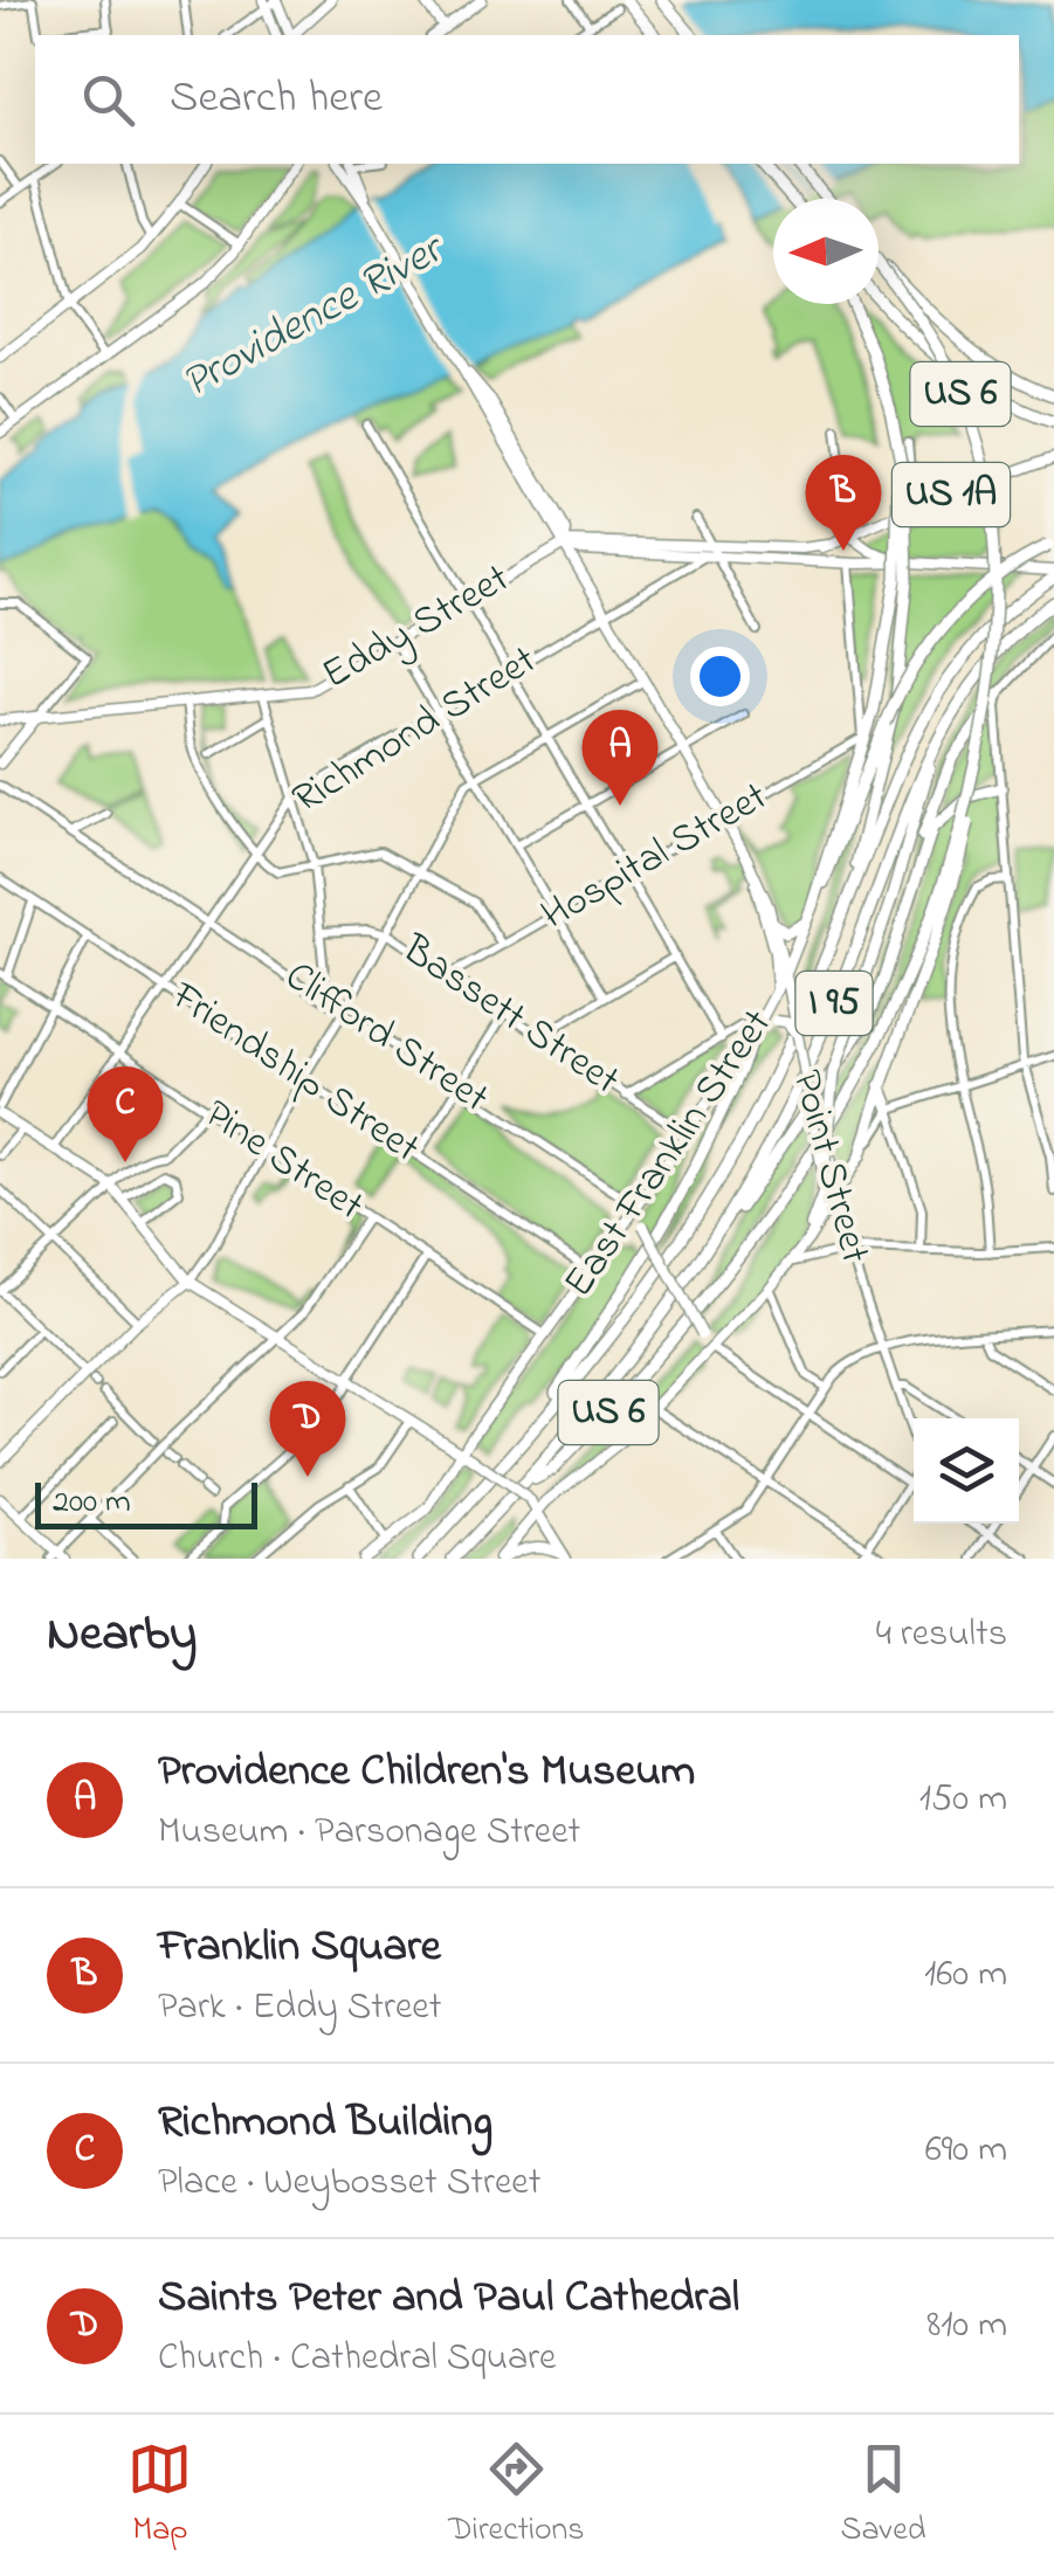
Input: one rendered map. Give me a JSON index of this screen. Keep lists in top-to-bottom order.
{
  "streets": {
    "highway": ["US 6", "I 95"],
    "main road": [
      "US 1A",
      "Eddy Street",
      "Clifford Street",
      "East Franklin Street",
      "Point Street"
    ],
    "street": [
      "Richmond Street",
      "Hospital Street",
      "Bassett Street",
      "Friendship Street",
      "Pine Street"
    ]
  },
  "crossings": [
    ["US 6", "I 95"],
    ["US 1A", "Eddy Street"],
    ["US 1A", "Richmond Street"],
    ["US 1A", "Point Street"],
    ["Eddy Street", "Point Street"],
    ["Richmond Street", "Clifford Street"],
    ["Richmond Street", "Friendship Street"],
    ["Richmond Street", "Pine Street"],
    ["Richmond Street", "Point Street"],
    ["Hospital Street", "Bassett Street"],
    ["Hospital Street", "Point Street"],
    ["Bassett Street", "East Franklin Street"],
    ["Clifford Street", "East Franklin Street"],
    ["Friendship Street", "East Franklin Street"],
    ["East Franklin Street", "Pine Street"],
    ["East Franklin Street", "Point Street"]
  ],
  "water": ["Providence River"],
  "scale_bar": "200 m",
  "north": "left",
  "page": {
    "search": "Search here",
    "pins": [
      "B",
      "A",
      "C",
      "D"
    ],
    "scale": "200 m",
    "heading": ["Nearby", "4 results"],
    "list": [
      {
        "mark": "A",
        "name": "Providence Children's Museum",
        "note": "Museum · Parsonage Street",
        "value": "150 m"
      },
      {
        "mark": "B",
        "name": "Franklin Square",
        "note": "Park · Eddy Street",
        "value": "160 m"
      },
      {
        "mark": "C",
        "name": "Richmond Building",
        "note": "Place · Weybosset Street",
        "value": "690 m"
      },
      {
        "mark": "D",
        "name": "Saints Peter and Paul Cathedral",
        "note": "Church · Cathedral Square",
        "value": "810 m"
      }
    ],
    "nav": ["Map", "Directions", "Saved"]
  }
}
